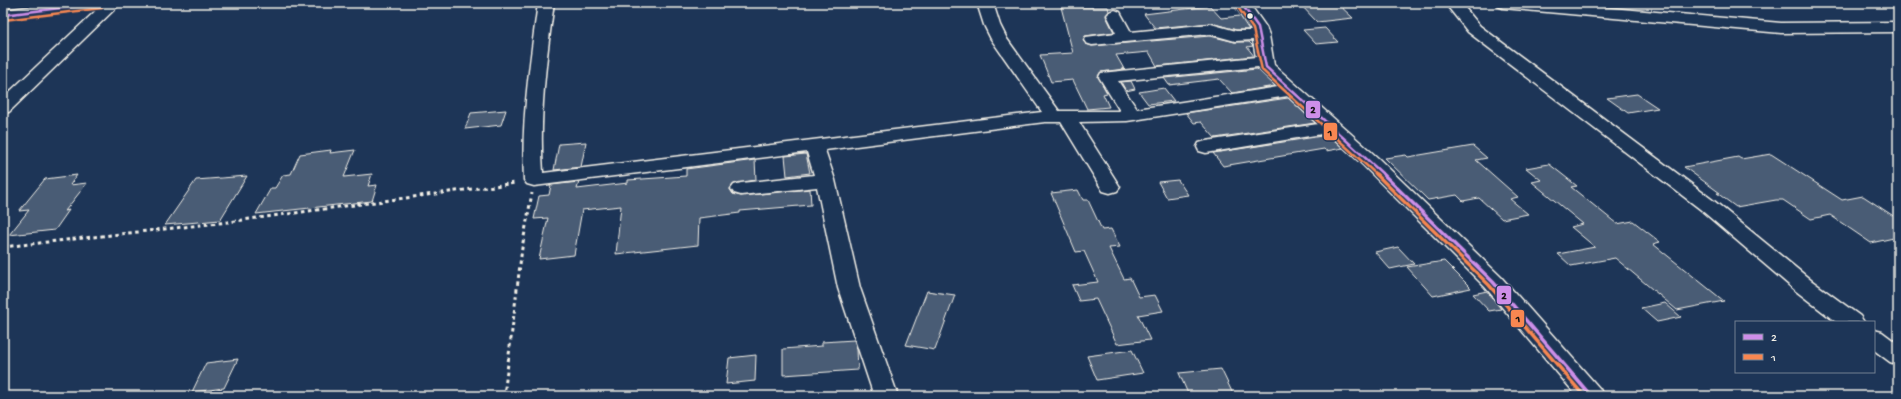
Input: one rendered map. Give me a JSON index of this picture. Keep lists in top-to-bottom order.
{
  "lines": ["transit line 2", "transit line 1"],
  "legend": ["2", "1"]
}
